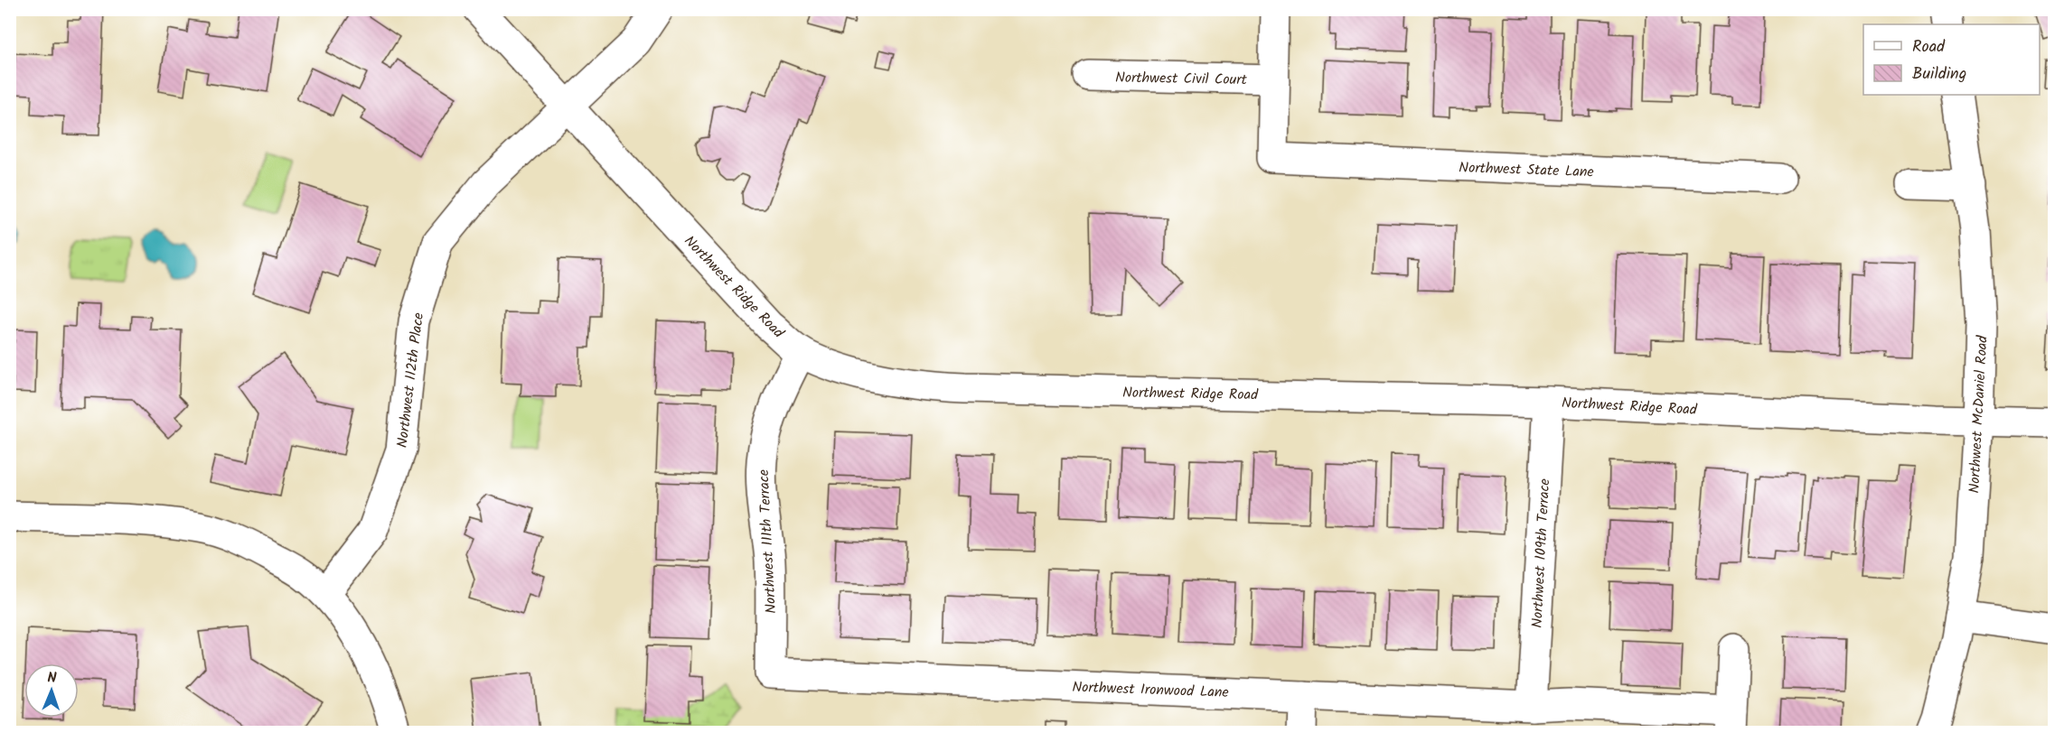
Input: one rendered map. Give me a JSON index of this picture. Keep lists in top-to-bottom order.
{
  "streets": {
    "street": [
      "Northwest Civil Court",
      "Northwest State Lane",
      "Northwest Ridge Road",
      "Northwest 112th Place",
      "Northwest McDaniel Road",
      "Northwest 111th Terrace",
      "Northwest 109th Terrace",
      "Northwest Ironwood Lane"
    ]
  },
  "crossings": [
    ["Northwest Civil Court", "Northwest State Lane"],
    ["Northwest Ridge Road", "Northwest 112th Place"],
    ["Northwest Ridge Road", "Northwest McDaniel Road"],
    ["Northwest Ridge Road", "Northwest 111th Terrace"],
    ["Northwest Ridge Road", "Northwest 109th Terrace"],
    ["Northwest 111th Terrace", "Northwest Ironwood Lane"],
    ["Northwest 109th Terrace", "Northwest Ironwood Lane"]
  ],
  "legend": ["Road", "Building"],
  "north": "top"
}
